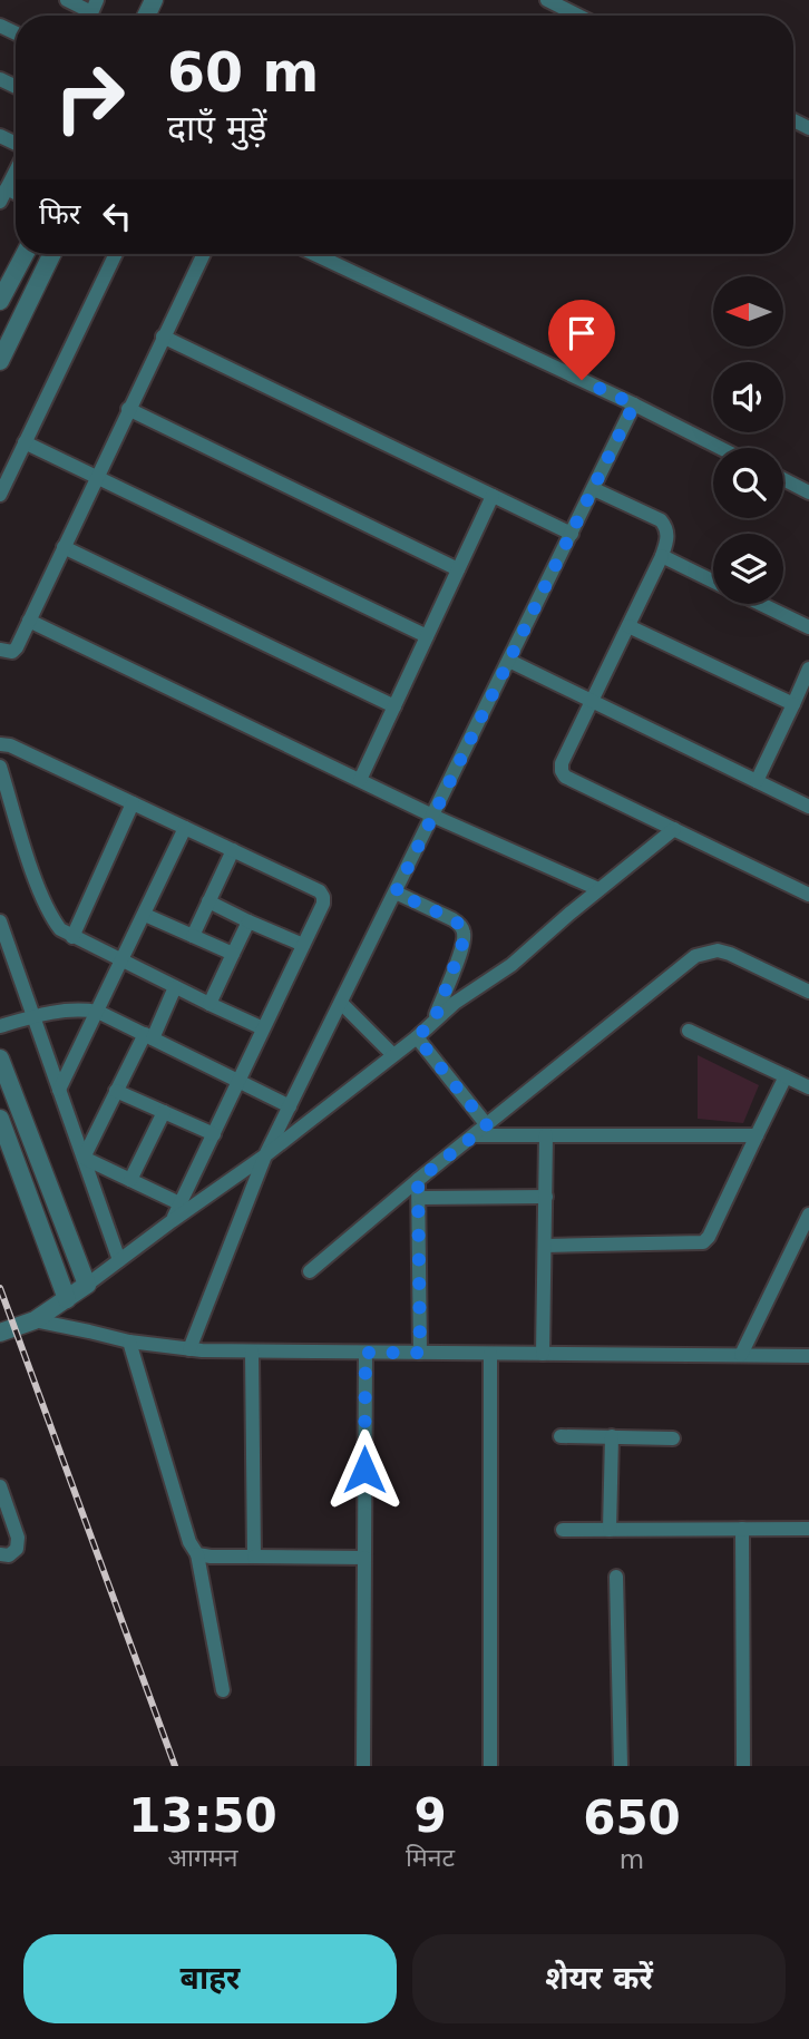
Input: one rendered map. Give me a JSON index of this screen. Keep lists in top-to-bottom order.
{
  "north": "left",
  "page": {
    "turn": ["60 m", "दाएँ मुड़ें"],
    "then": "फिर",
    "eta": [
      "13:50",
      "आगमन",
      "9",
      "मिनट",
      "650",
      "m"
    ],
    "buttons": ["बाहर", "शेयर करें"]
  }
}
